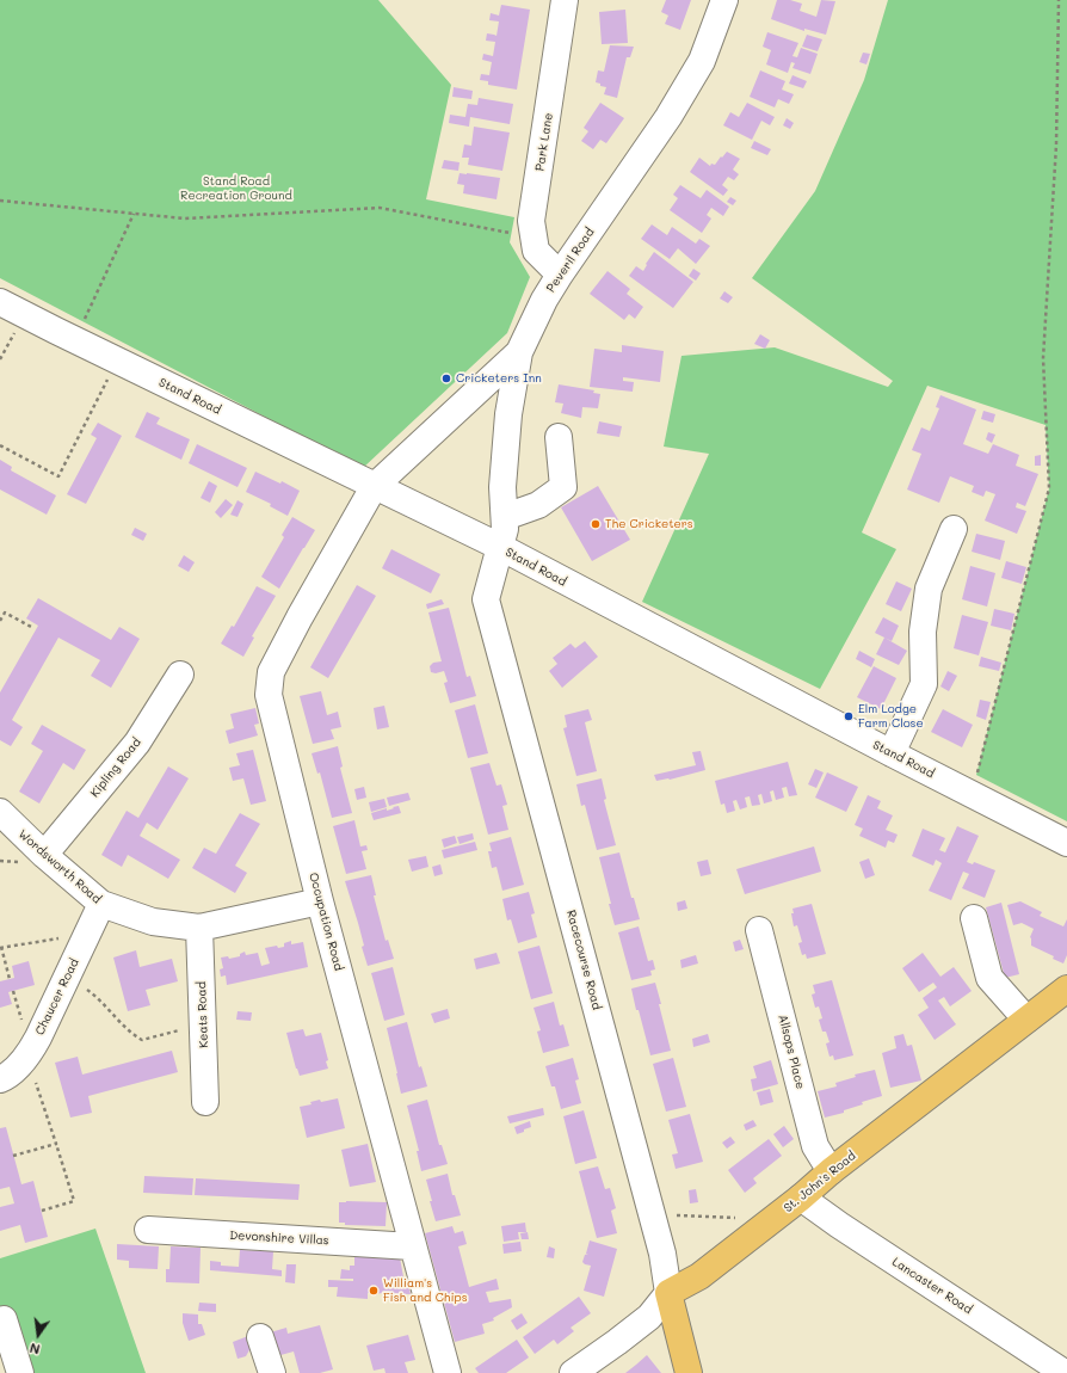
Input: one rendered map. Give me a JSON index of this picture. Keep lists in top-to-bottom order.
{
  "streets": {
    "main road": ["Racecourse Road", "St. John's Road"],
    "street": [
      "Park Lane",
      "Peveril Road",
      "Stand Road",
      "Kipling Road",
      "Wordsworth Road",
      "Occupation Road",
      "Chaucer Road",
      "Keats Road",
      "Allsops Place",
      "Devonshire Villas",
      "Lancaster Road"
    ]
  },
  "crossings": [
    ["Park Lane", "Peveril Road"],
    ["Peveril Road", "Stand Road"],
    ["Peveril Road", "Occupation Road"],
    ["Peveril Road", "Racecourse Road"],
    ["Stand Road", "Occupation Road"],
    ["Stand Road", "Racecourse Road"],
    ["Kipling Road", "Wordsworth Road"],
    ["Wordsworth Road", "Occupation Road"],
    ["Wordsworth Road", "Chaucer Road"],
    ["Wordsworth Road", "Keats Road"],
    ["Occupation Road", "Devonshire Villas"],
    ["Racecourse Road", "St. John's Road"],
    ["Allsops Place", "St. John's Road"],
    ["St. John's Road", "Lancaster Road"]
  ],
  "parks": ["Stand Road Recreation Ground"],
  "places": [
    "Cricketers Inn",
    "The Cricketers",
    "Elm Lodge Farm Close",
    "William's Fish and Chips"
  ],
  "north": "bottom"
}
